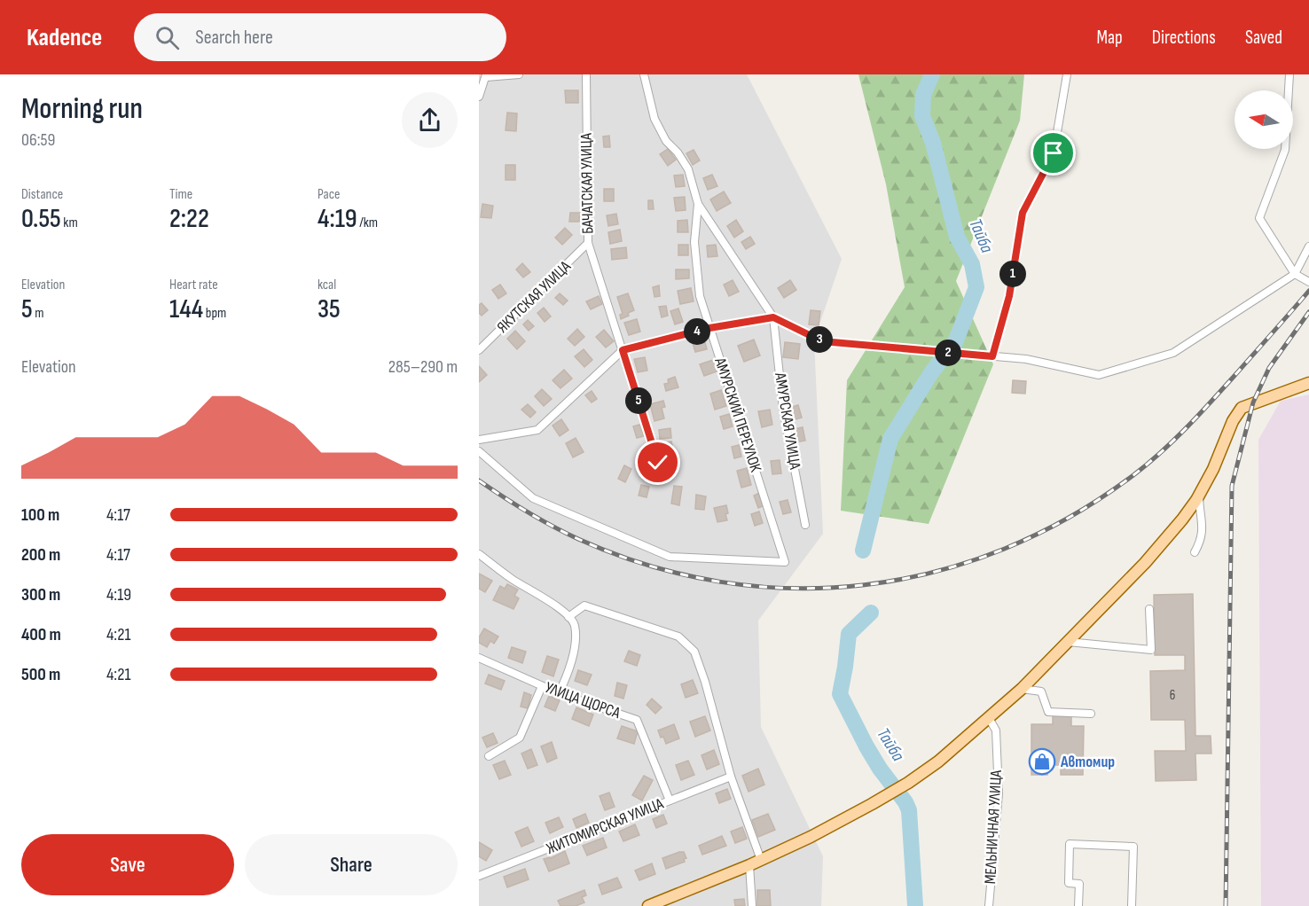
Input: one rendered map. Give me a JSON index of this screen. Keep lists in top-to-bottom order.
{
  "streets": {
    "street": [
      "БАЧАТСКАЯ УЛИЦА",
      "ЯКУТСКАЯ УЛИЦА",
      "АМУРСКИЙ ПЕРЕУЛОК",
      "АМУРСКАЯ УЛИЦА",
      "УЛИЦА ЩОРСА",
      "ЖИТОМИРСКАЯ УЛИЦА",
      "МЕЛЬНИЧНАЯ УЛИЦА"
    ]
  },
  "crossings": [
    ["БАЧАТСКАЯ УЛИЦА", "ЯКУТСКАЯ УЛИЦА"],
    ["УЛИЦА ЩОРСА", "ЖИТОМИРСКАЯ УЛИЦА"]
  ],
  "water": ["Тайба"],
  "places": {
    "shop": ["Автомир"]
  },
  "house_numbers": ["6"],
  "north": "left",
  "page": {
    "header": "Kadence",
    "search": "Search here",
    "nav": ["Map", "Directions", "Saved"],
    "heading": ["Morning run", "06:59"],
    "stats": [
      ["Distance", "0.55 km"],
      ["Time", "2:22"],
      ["Pace", "4:19 /km"],
      ["Elevation", "5 m"],
      ["Heart rate", "144 bpm"],
      ["kcal", "35"]
    ],
    "pins": [
      "1",
      "4",
      "3",
      "2",
      "5"
    ],
    "chart": ["Elevation", "285–290 m"],
    "list": [
      {
        "name": "100 m",
        "note": "4:17"
      },
      {
        "name": "200 m",
        "note": "4:17"
      },
      {
        "name": "300 m",
        "note": "4:19"
      },
      {
        "name": "400 m",
        "note": "4:21"
      },
      {
        "name": "500 m",
        "note": "4:21"
      }
    ],
    "buttons": ["Save", "Share"]
  }
}
